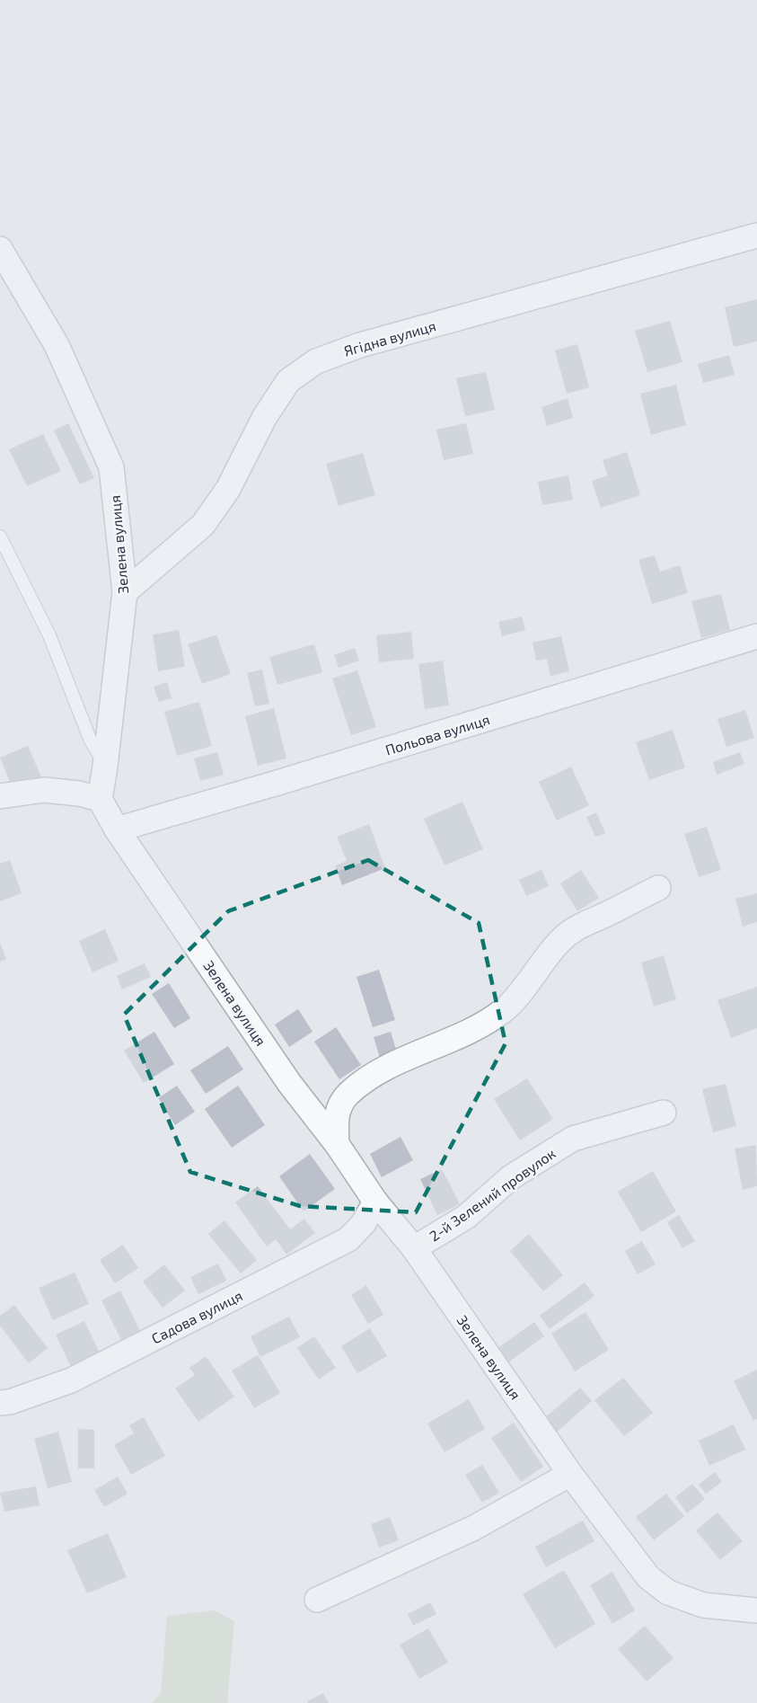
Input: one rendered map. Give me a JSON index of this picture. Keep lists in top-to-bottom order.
{
  "streets": {
    "street": [
      "Ягідна вулиця",
      "Зелена вулиця",
      "Польова вулиця",
      "2-й Зелений провулок",
      "Садова вулиця"
    ]
  },
  "crossings": [
    ["Ягідна вулиця", "Зелена вулиця"],
    ["Зелена вулиця", "Польова вулиця"],
    ["Зелена вулиця", "2-й Зелений провулок"],
    ["Зелена вулиця", "Садова вулиця"]
  ]
}
